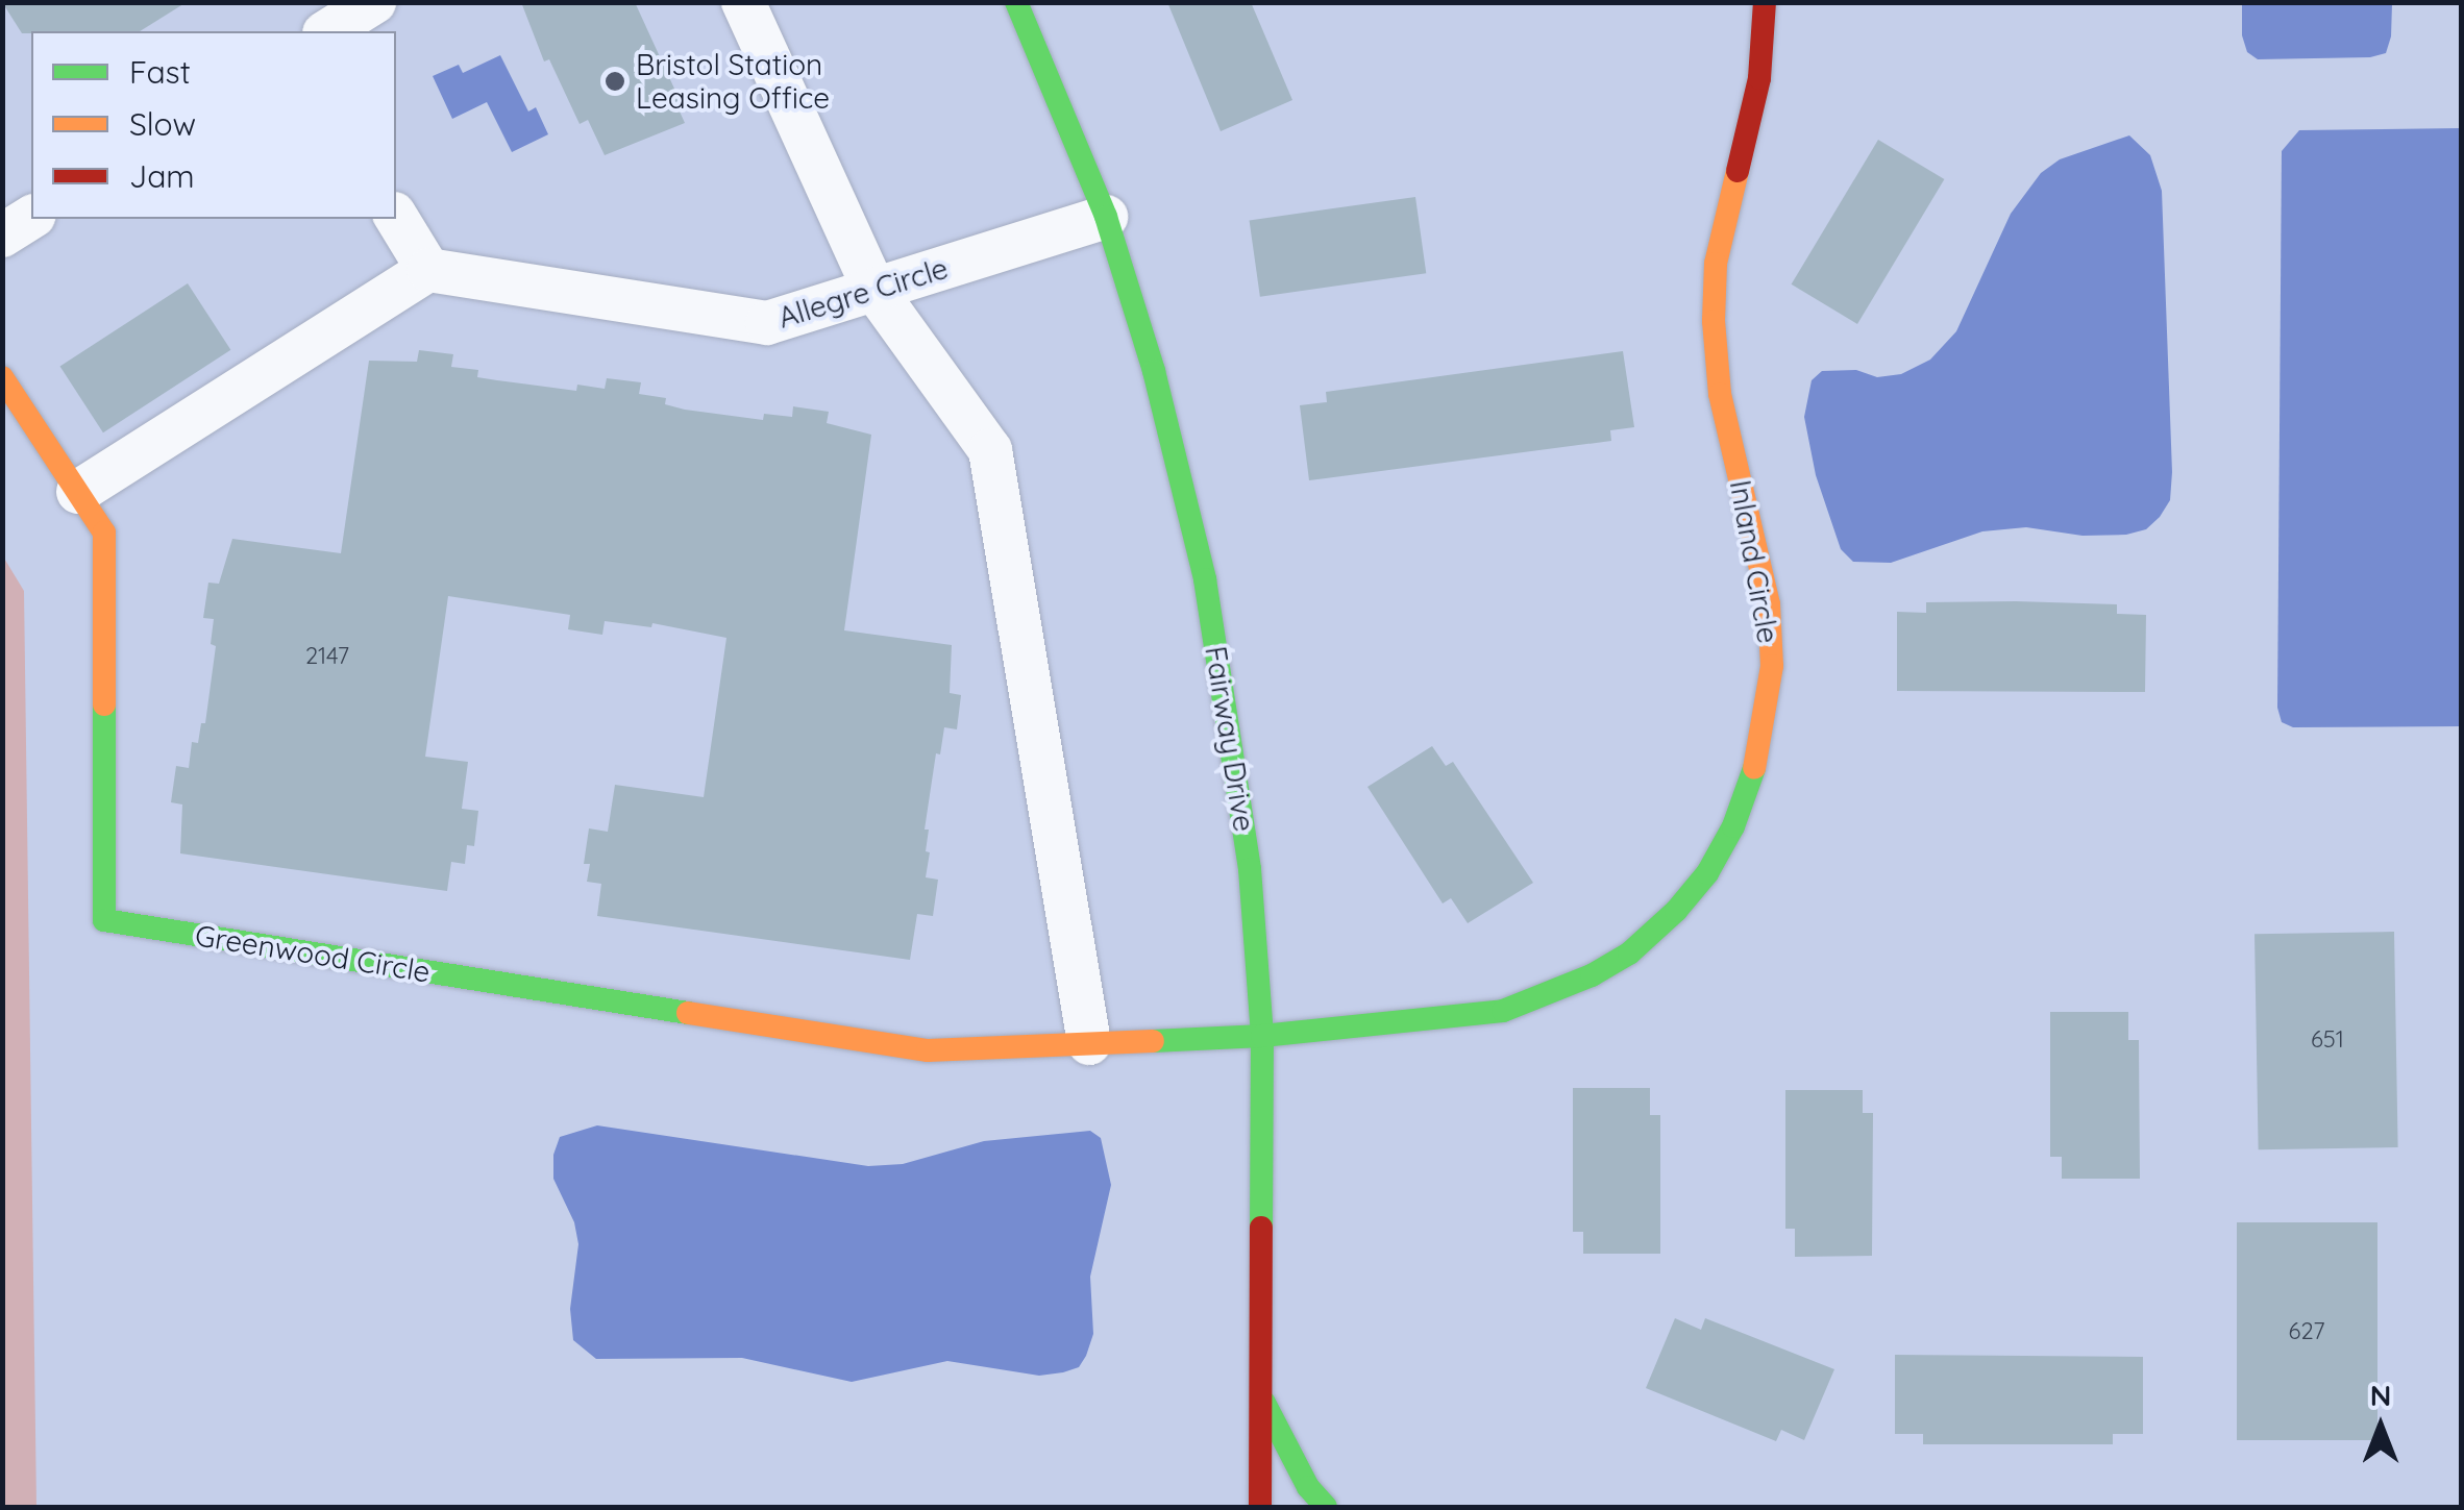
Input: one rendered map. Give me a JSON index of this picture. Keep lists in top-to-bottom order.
{
  "streets": {
    "street": [
      "Allegre Circle",
      "Inland Circle",
      "Fairway Drive",
      "Greenwood Circle"
    ]
  },
  "crossings": [
    ["Allegre Circle", "Fairway Drive"],
    ["Inland Circle", "Fairway Drive"],
    ["Inland Circle", "Greenwood Circle"],
    ["Fairway Drive", "Greenwood Circle"]
  ],
  "places": ["Bristol Station Leasing Office"],
  "house_numbers": ["2147", "651", "627"],
  "legend": ["Fast", "Slow", "Jam"],
  "north": "top"
}
